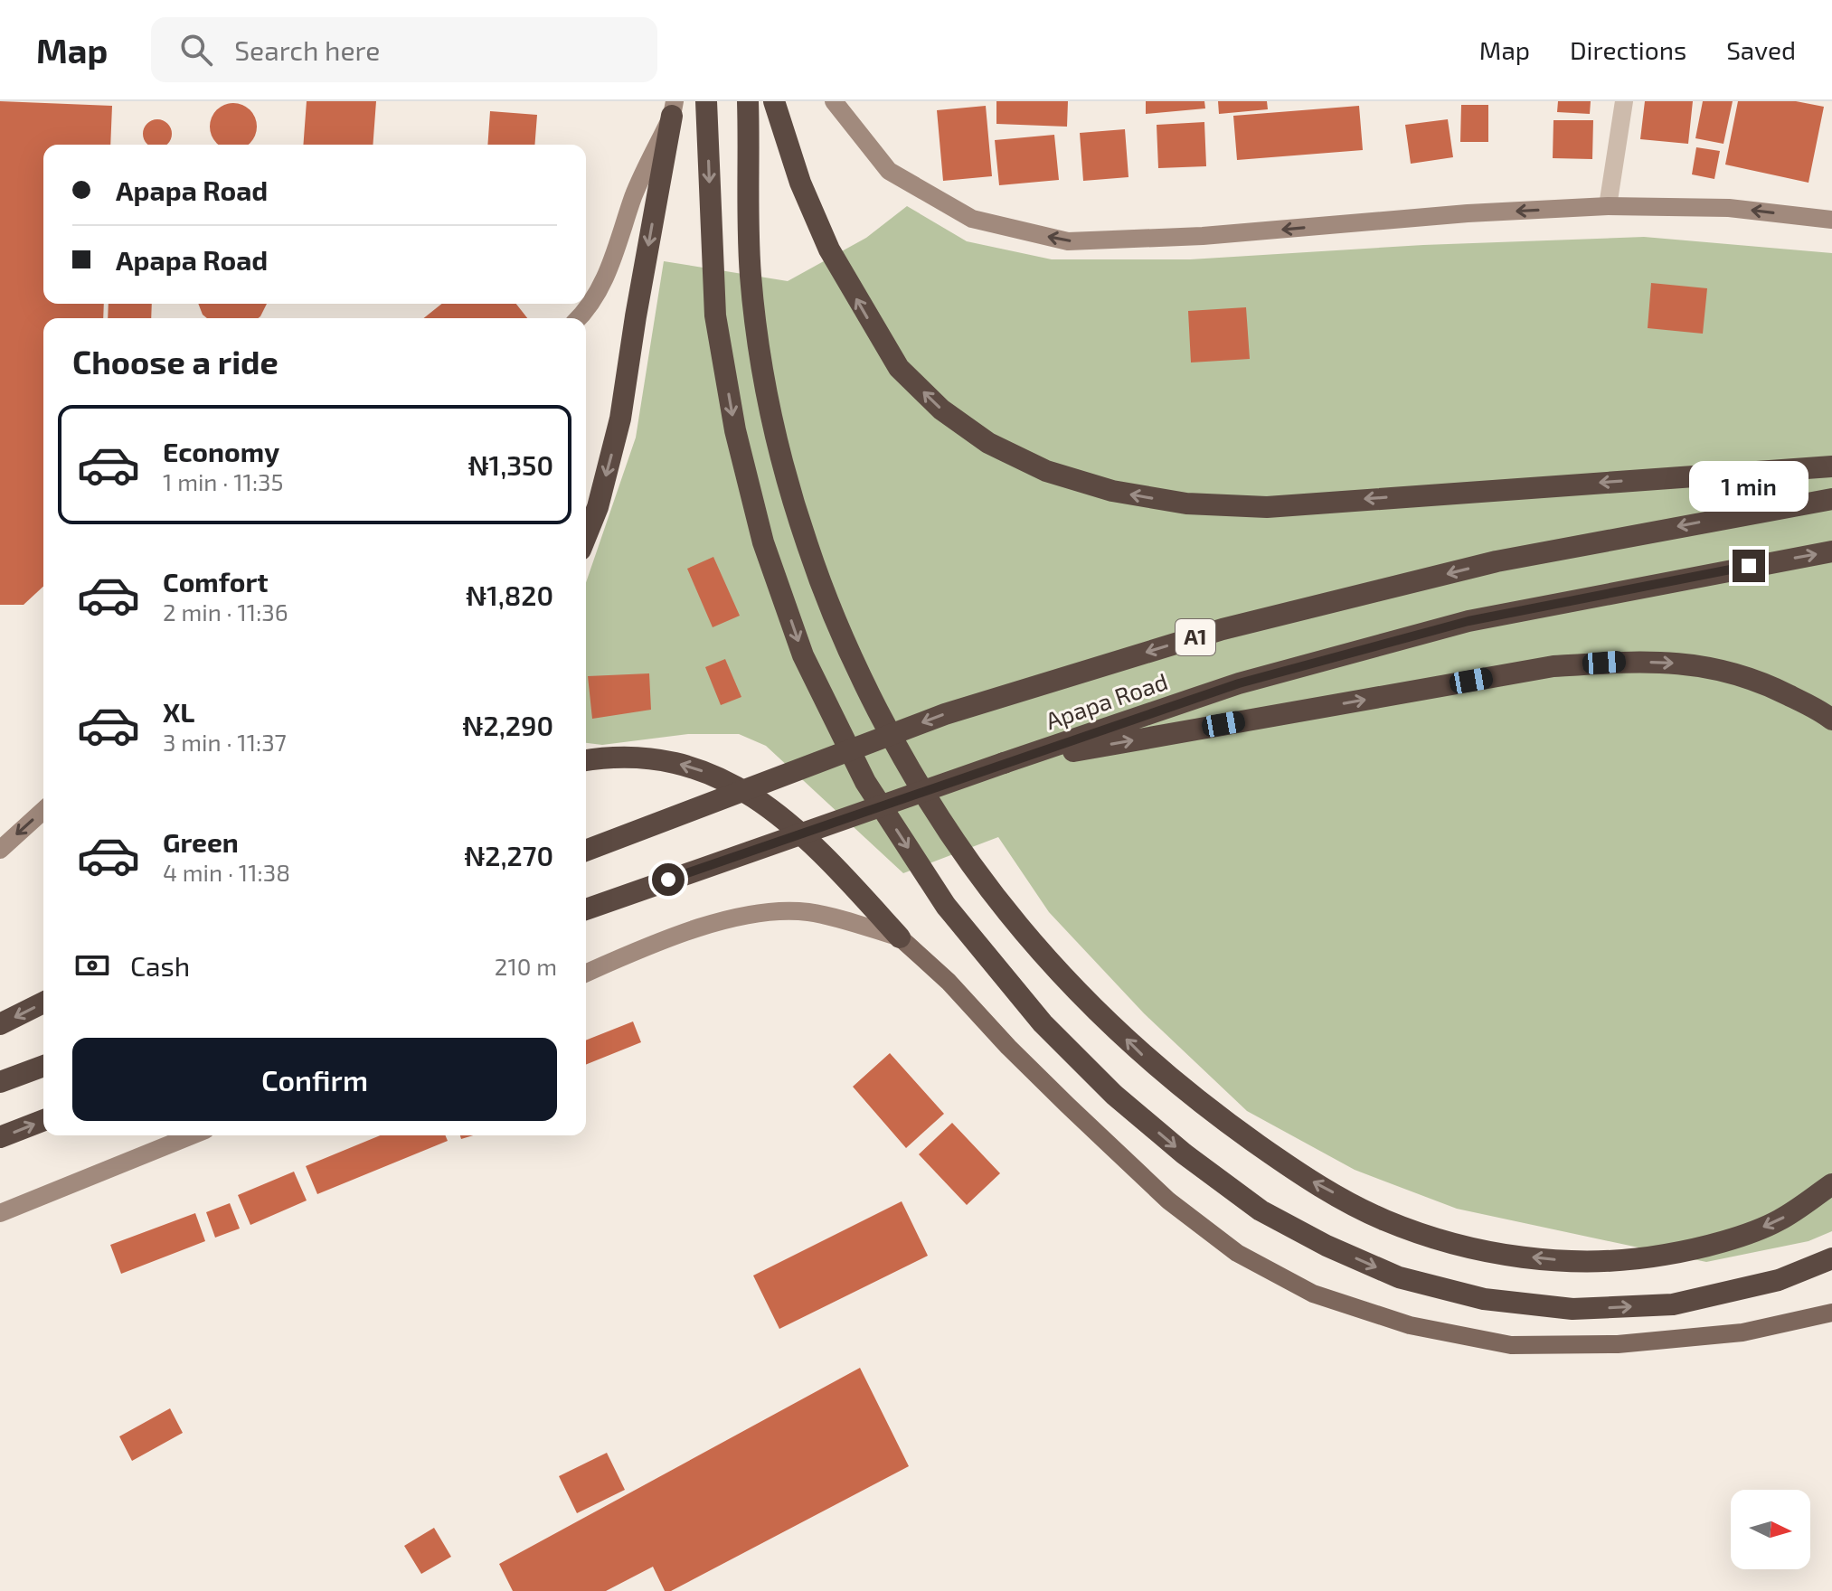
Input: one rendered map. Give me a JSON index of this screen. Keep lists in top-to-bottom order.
{
  "streets": {
    "highway": ["A1", "Apapa Road"]
  },
  "north": "right",
  "page": {
    "header": "Map",
    "search": "Search here",
    "nav": ["Map", "Directions", "Saved"],
    "banner": ["Apapa Road", "Apapa Road"],
    "heading": "Choose a ride",
    "list": [
      {
        "name": "Economy",
        "note": "1 min · 11:35",
        "value": "₦1,350"
      },
      {
        "name": "Comfort",
        "note": "2 min · 11:36",
        "value": "₦1,820"
      },
      {
        "name": "XL",
        "note": "3 min · 11:37",
        "value": "₦2,290"
      },
      {
        "name": "Green",
        "note": "4 min · 11:38",
        "value": "₦2,270"
      }
    ],
    "bubble": "1 min",
    "pay": ["Cash", "210 m"],
    "buttons": "Confirm"
  }
}
